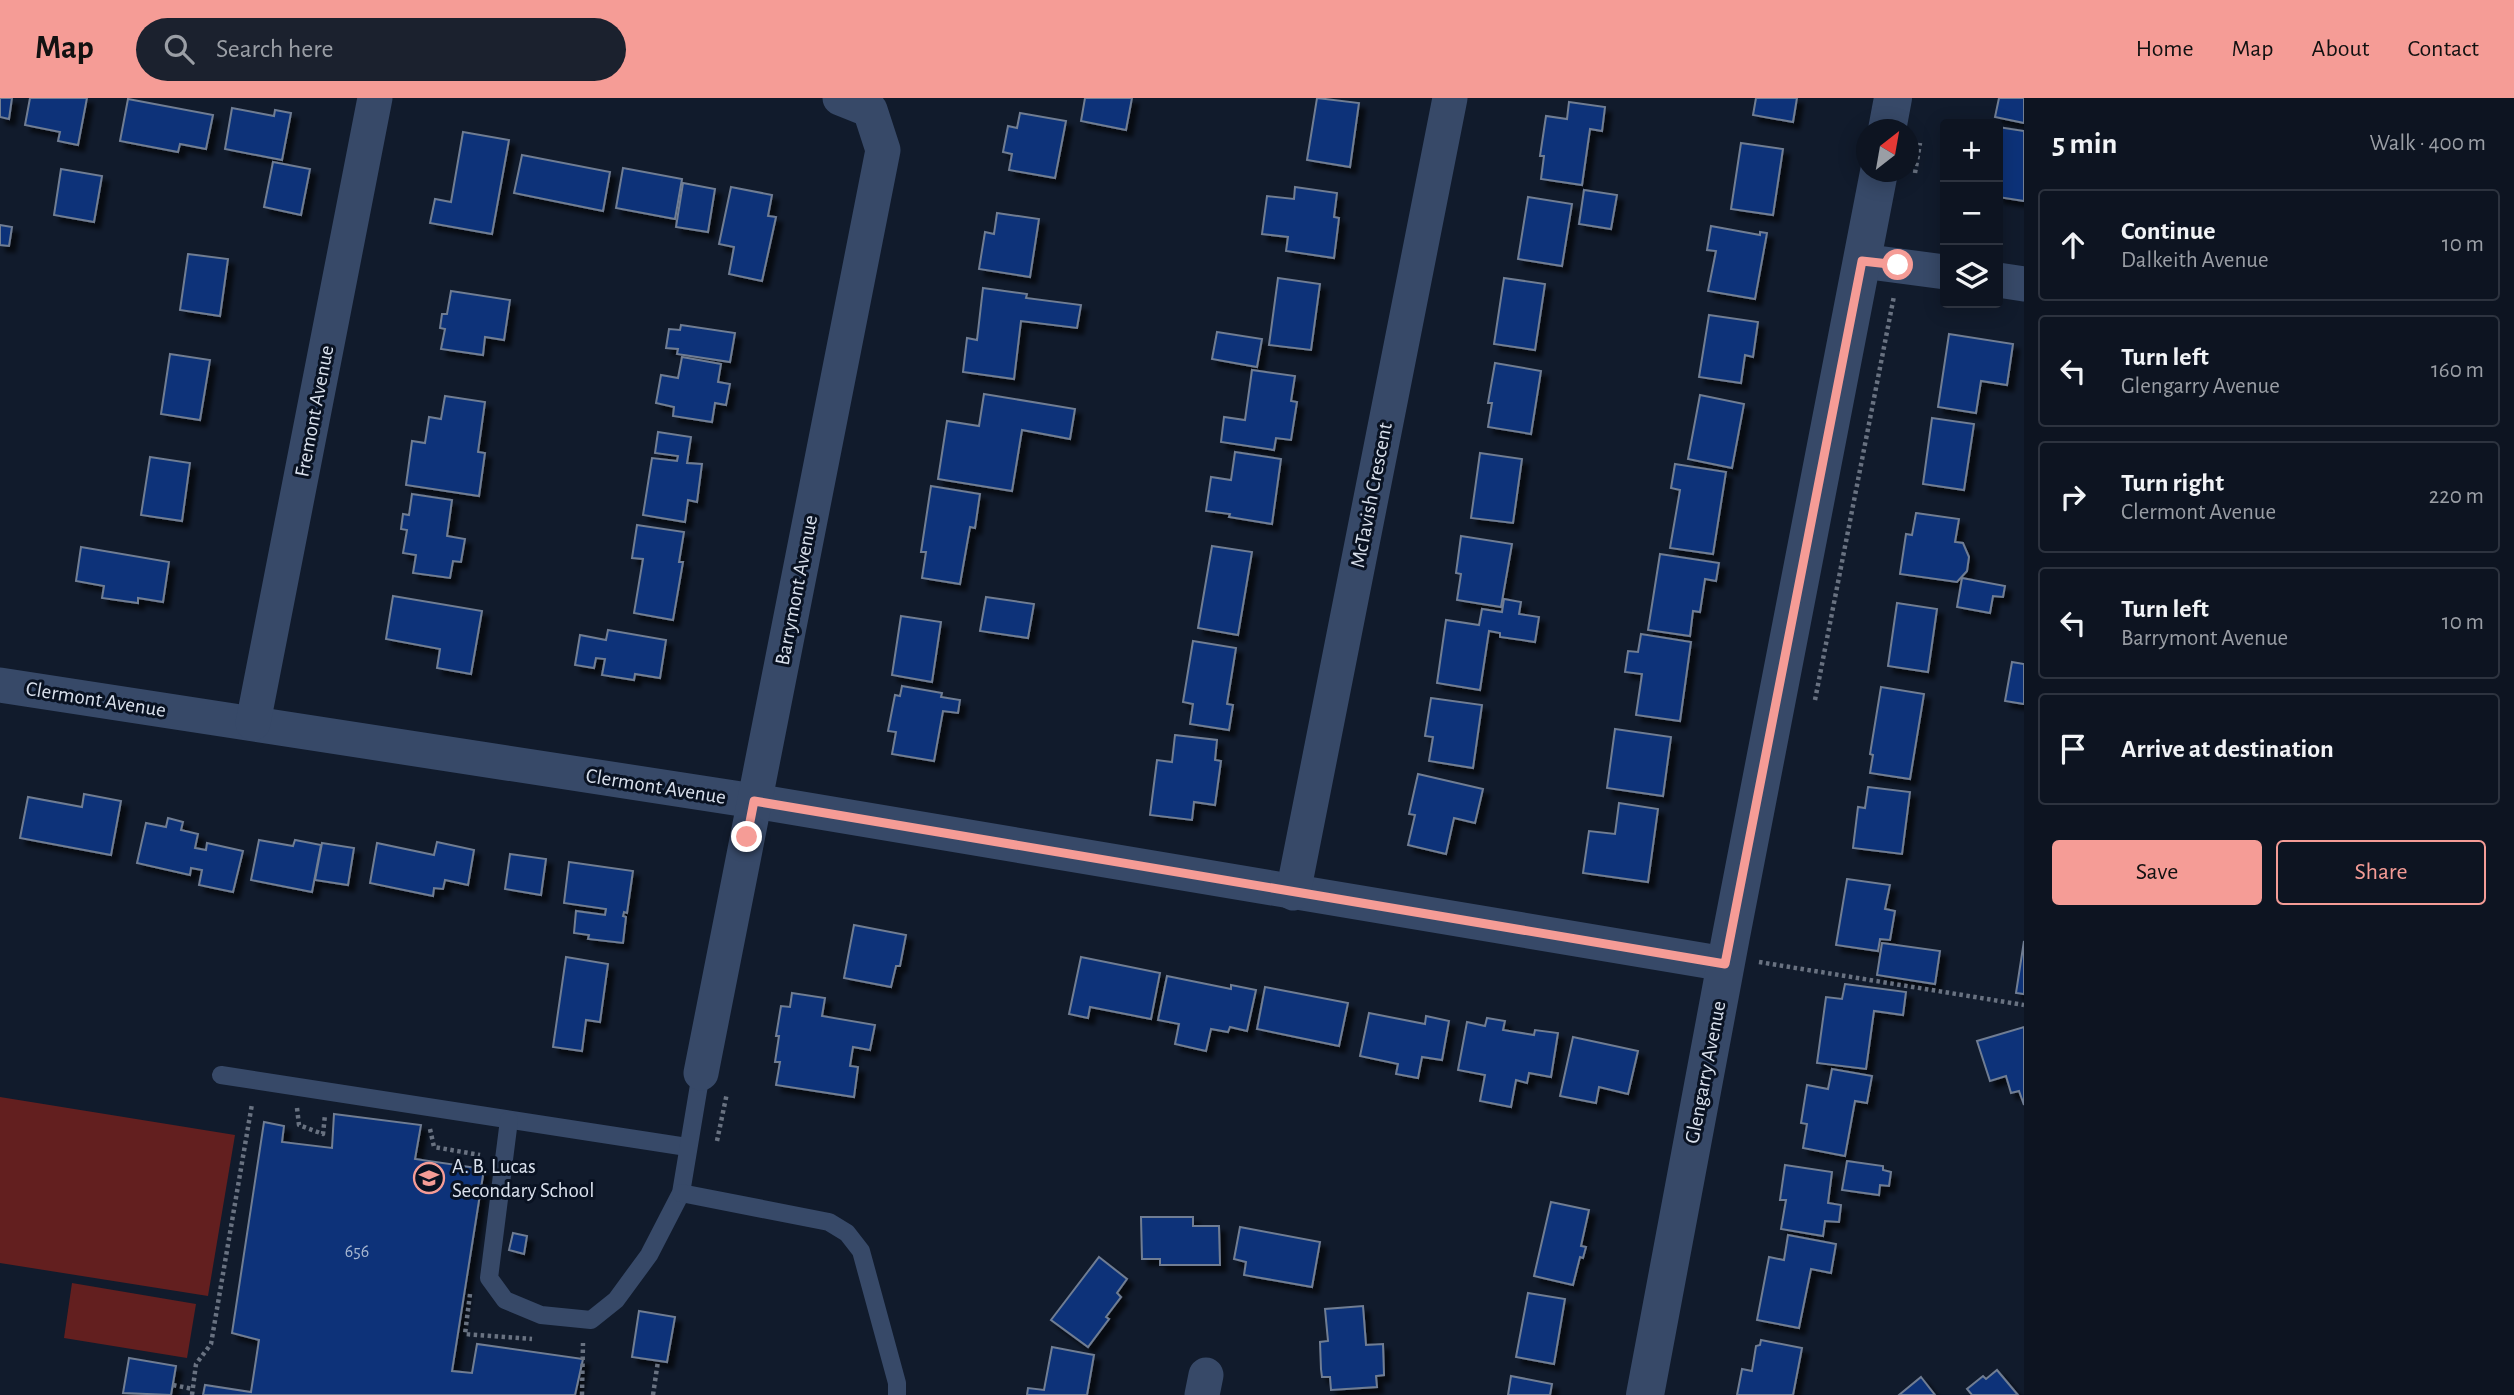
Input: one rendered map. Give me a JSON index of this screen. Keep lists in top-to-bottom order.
{
  "streets": {
    "street": [
      "Fremont Avenue",
      "McTavish Crescent",
      "Barrymont Avenue",
      "Clermont Avenue",
      "Glengarry Avenue"
    ]
  },
  "crossings": [
    ["Fremont Avenue", "Clermont Avenue"],
    ["McTavish Crescent", "Clermont Avenue"],
    ["Barrymont Avenue", "Clermont Avenue"],
    ["Clermont Avenue", "Glengarry Avenue"]
  ],
  "places": {
    "school or university": ["A. B. Lucas Secondary School"]
  },
  "house_numbers": ["656"],
  "north": "top right",
  "page": {
    "header": "Map",
    "search": "Search here",
    "nav": [
      "Home",
      "Map",
      "About",
      "Contact"
    ],
    "heading": ["5 min", "Walk · 400 m"],
    "map_buttons": ["+", "−"],
    "list": [
      ["Continue", "Dalkeith Avenue", "10 m"],
      ["Turn left", "Glengarry Avenue", "160 m"],
      ["Turn right", "Clermont Avenue", "220 m"],
      ["Turn left", "Barrymont Avenue", "10 m"],
      "Arrive at destination"
    ],
    "buttons": ["Save", "Share"]
  }
}
